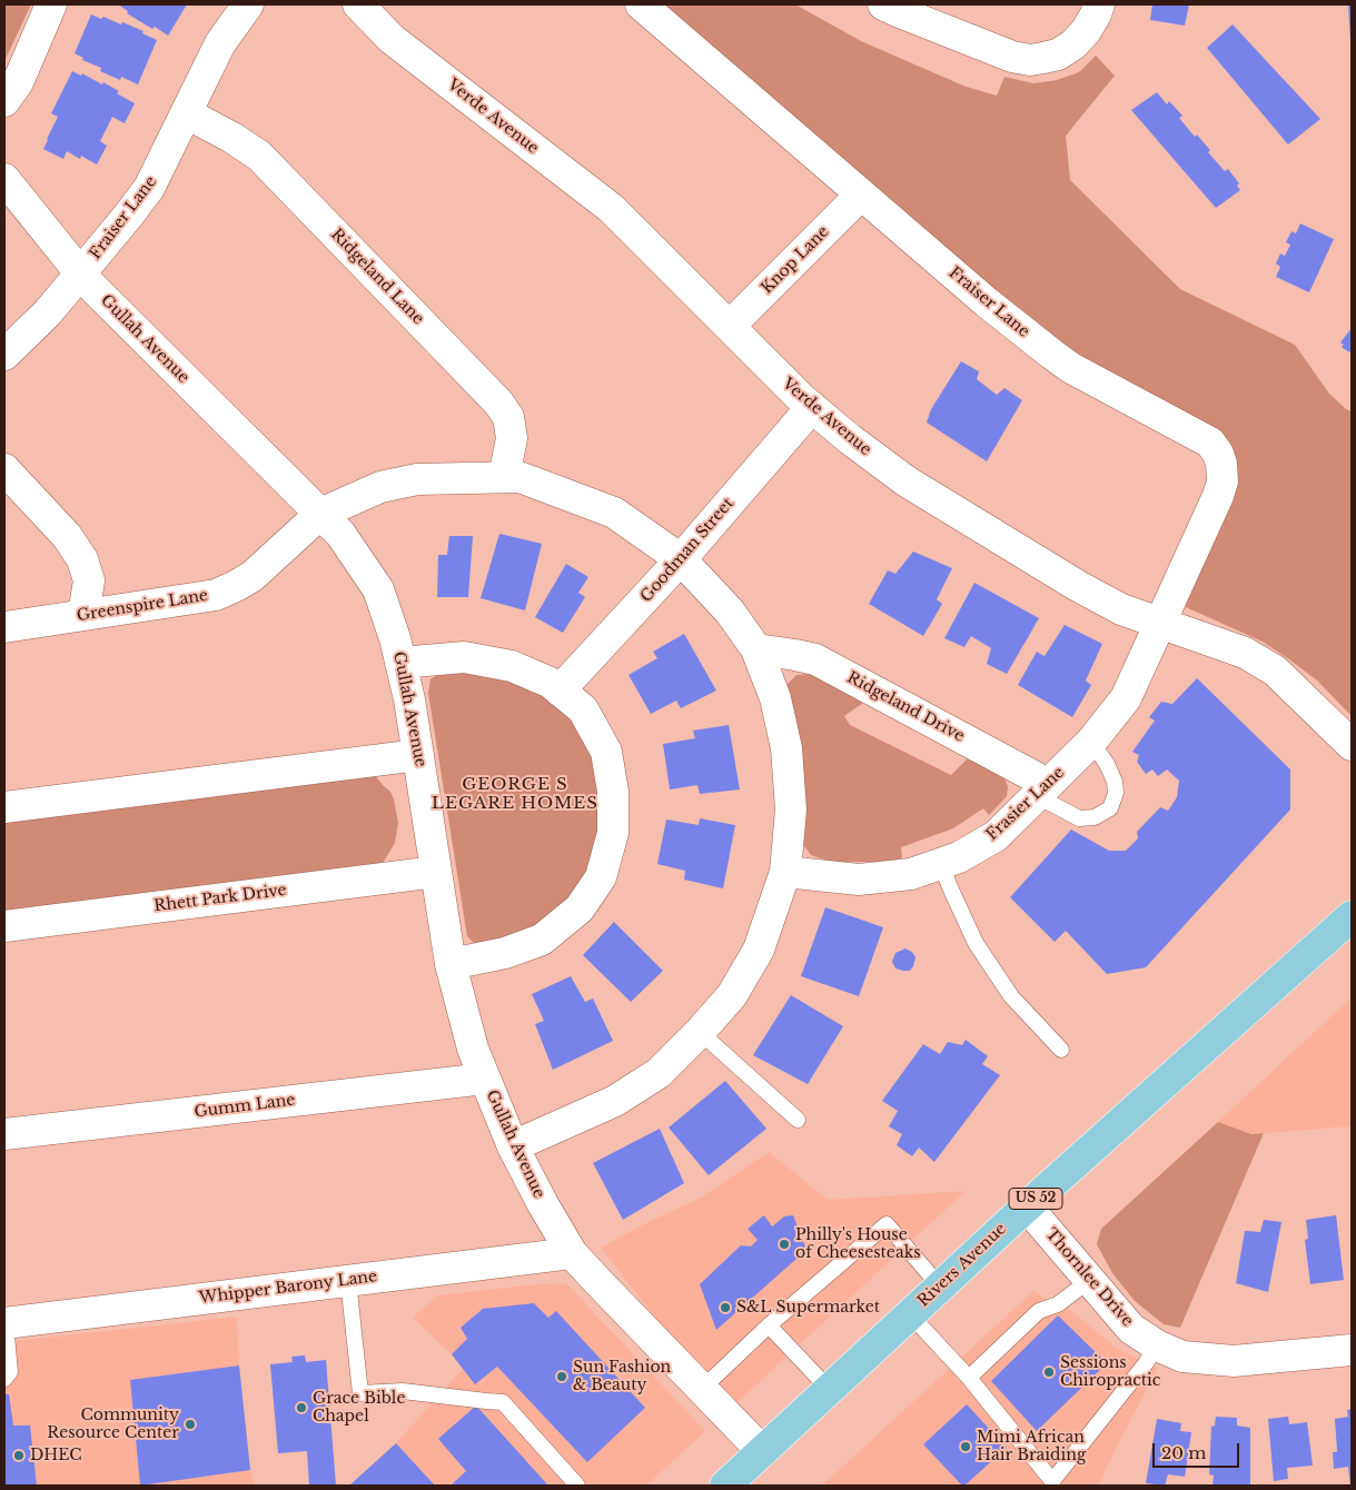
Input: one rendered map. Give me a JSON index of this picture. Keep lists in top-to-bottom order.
{
  "streets": {
    "main road": ["US 52", "Rivers Avenue"],
    "street": [
      "Verde Avenue",
      "Fraiser Lane",
      "Knop Lane",
      "Ridgeland Lane",
      "Gullah Avenue",
      "Goodman Street",
      "Greenspire Lane",
      "Ridgeland Drive",
      "Frasier Lane",
      "Rhett Park Drive",
      "Gumm Lane",
      "Thornlee Drive",
      "Whipper Barony Lane"
    ]
  },
  "crossings": [
    ["Verde Avenue", "Fraiser Lane"],
    ["Verde Avenue", "Knop Lane"],
    ["Verde Avenue", "Goodman Street"],
    ["Verde Avenue", "Frasier Lane"],
    ["Fraiser Lane", "Knop Lane"],
    ["Fraiser Lane", "Ridgeland Lane"],
    ["Fraiser Lane", "Gullah Avenue"],
    ["Fraiser Lane", "Frasier Lane"],
    ["Ridgeland Lane", "Greenspire Lane"],
    ["Gullah Avenue", "Greenspire Lane"],
    ["Gullah Avenue", "Rhett Park Drive"],
    ["Gullah Avenue", "Gumm Lane"],
    ["Gullah Avenue", "Rivers Avenue"],
    ["Gullah Avenue", "Whipper Barony Lane"],
    ["Goodman Street", "Greenspire Lane"],
    ["Greenspire Lane", "Ridgeland Drive"],
    ["Greenspire Lane", "Frasier Lane"],
    ["Ridgeland Drive", "Frasier Lane"],
    ["Rivers Avenue", "Thornlee Drive"]
  ],
  "districts": ["GEORGE S LEGARE HOMES"],
  "places": [
    "Philly's House of Cheesesteaks",
    "S&L Supermarket",
    "Sessions Chiropractic",
    "Sun Fashion & Beauty",
    "Grace Bible Chapel",
    "Community Resource Center",
    "Mimi African Hair Braiding",
    "DHEC"
  ],
  "scale_bar": "20 m"
}
